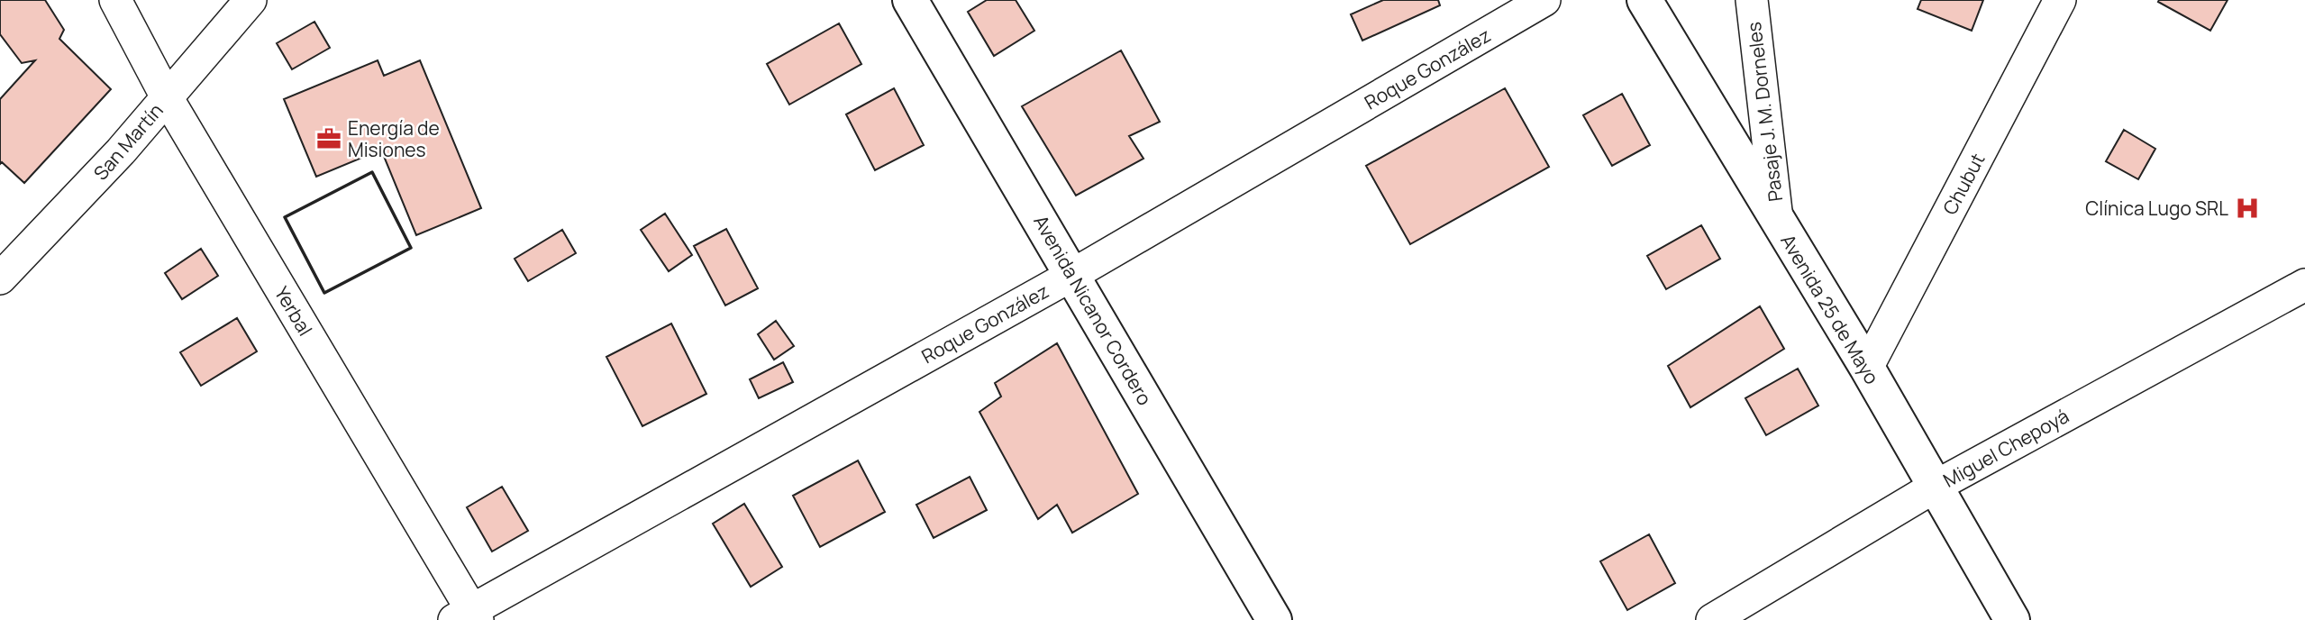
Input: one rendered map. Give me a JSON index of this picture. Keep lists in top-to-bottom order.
{
  "streets": {
    "main road": ["Avenida 25 de Mayo", "Avenida Nicanor Cordero"],
    "street": [
      "Roque González",
      "Pasaje J. M. Dorneles",
      "San Martín",
      "Chubut",
      "Yerbal",
      "Miguel Chepoyá"
    ]
  },
  "crossings": [
    ["Roque González", "Avenida Nicanor Cordero"],
    ["Roque González", "Yerbal"],
    ["Pasaje J. M. Dorneles", "Avenida 25 de Mayo"],
    ["San Martín", "Yerbal"],
    ["Chubut", "Avenida 25 de Mayo"],
    ["Avenida 25 de Mayo", "Miguel Chepoyá"]
  ],
  "places": {
    "office": ["Energía de Misiones"],
    "hospital": ["Clínica Lugo SRL"]
  }
}
